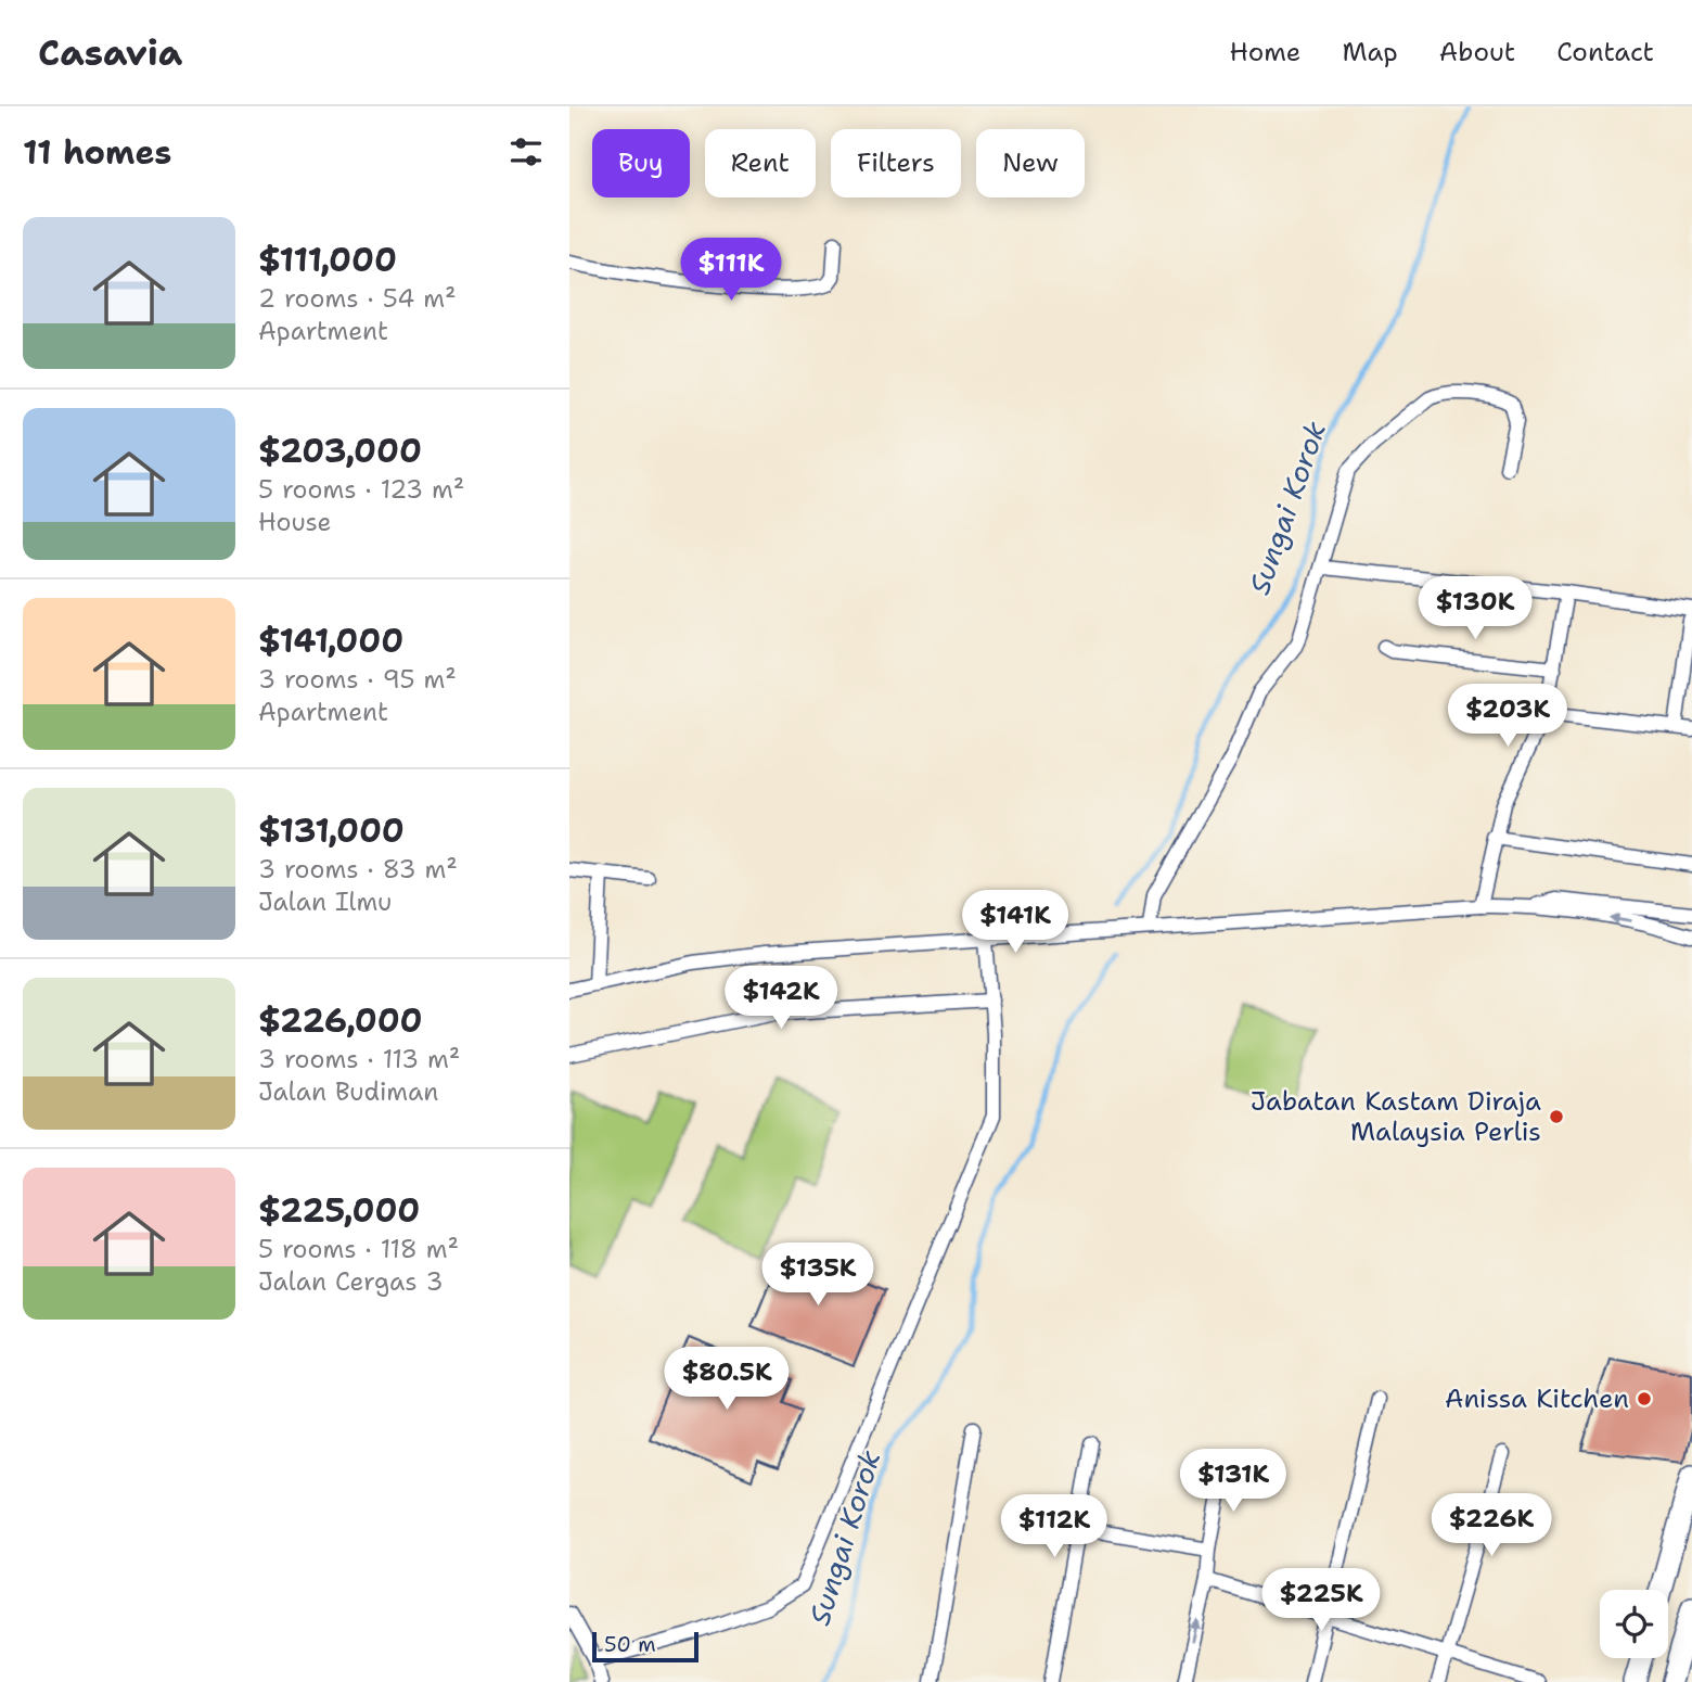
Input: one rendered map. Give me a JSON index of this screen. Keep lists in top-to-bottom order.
{
  "water": ["Sungai Korok"],
  "places": ["Jabatan Kastam Diraja Malaysia Perlis", "Anissa Kitchen"],
  "scale_bar": "50 m",
  "page": {
    "header": "Casavia",
    "nav": [
      "Home",
      "Map",
      "About",
      "Contact"
    ],
    "heading": "11 homes",
    "chip": [
      "Buy",
      "Rent",
      "Filters",
      "New"
    ],
    "list": [
      {
        "name": "$111,000",
        "note": "2 rooms · 54 m² · Apartment"
      },
      {
        "name": "$203,000",
        "note": "5 rooms · 123 m² · House"
      },
      {
        "name": "$141,000",
        "note": "3 rooms · 95 m² · Apartment"
      },
      {
        "name": "$131,000",
        "note": "3 rooms · 83 m² · Jalan Ilmu"
      },
      {
        "name": "$226,000",
        "note": "3 rooms · 113 m² · Jalan Budiman"
      },
      {
        "name": "$225,000",
        "note": "5 rooms · 118 m² · Jalan Cergas 3"
      }
    ],
    "price": [
      "$111K",
      "$130K",
      "$203K",
      "$141K",
      "$142K",
      "$135K",
      "$80.5K",
      "$131K",
      "$226K",
      "$112K",
      "$225K"
    ],
    "scale": "50 m"
  }
}
